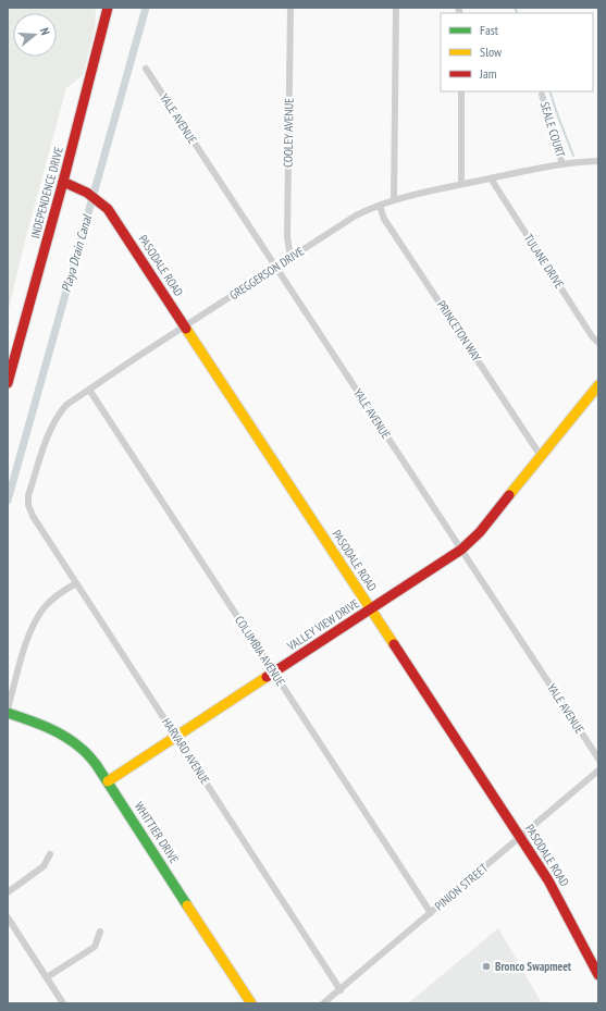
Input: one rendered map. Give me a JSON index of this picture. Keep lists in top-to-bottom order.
{
  "streets": {
    "street": [
      "YALE AVENUE",
      "SEALE COURT",
      "COOLEY AVENUE",
      "INDEPENDENCE DRIVE",
      "TULANE DRIVE",
      "PASODALE ROAD",
      "GREGGERSON DRIVE",
      "PRINCETON WAY",
      "VALLEY VIEW DRIVE",
      "COLUMBIA AVENUE",
      "HARVARD AVENUE",
      "WHITTIER DRIVE",
      "PINION STREET"
    ]
  },
  "crossings": [
    ["YALE AVENUE", "GREGGERSON DRIVE"],
    ["YALE AVENUE", "VALLEY VIEW DRIVE"],
    ["SEALE COURT", "GREGGERSON DRIVE"],
    ["COOLEY AVENUE", "GREGGERSON DRIVE"],
    ["INDEPENDENCE DRIVE", "PASODALE ROAD"],
    ["TULANE DRIVE", "GREGGERSON DRIVE"],
    ["PASODALE ROAD", "GREGGERSON DRIVE"],
    ["PASODALE ROAD", "VALLEY VIEW DRIVE"],
    ["PASODALE ROAD", "PINION STREET"],
    ["GREGGERSON DRIVE", "PRINCETON WAY"],
    ["GREGGERSON DRIVE", "COLUMBIA AVENUE"],
    ["GREGGERSON DRIVE", "HARVARD AVENUE"],
    ["PRINCETON WAY", "VALLEY VIEW DRIVE"],
    ["VALLEY VIEW DRIVE", "COLUMBIA AVENUE"],
    ["VALLEY VIEW DRIVE", "HARVARD AVENUE"],
    ["VALLEY VIEW DRIVE", "WHITTIER DRIVE"],
    ["COLUMBIA AVENUE", "PINION STREET"],
    ["HARVARD AVENUE", "PINION STREET"]
  ],
  "water": ["Playa Drain Canal"],
  "places": ["Bronco Swapmeet"],
  "legend": ["Fast", "Slow", "Jam"],
  "north": "right"
}
